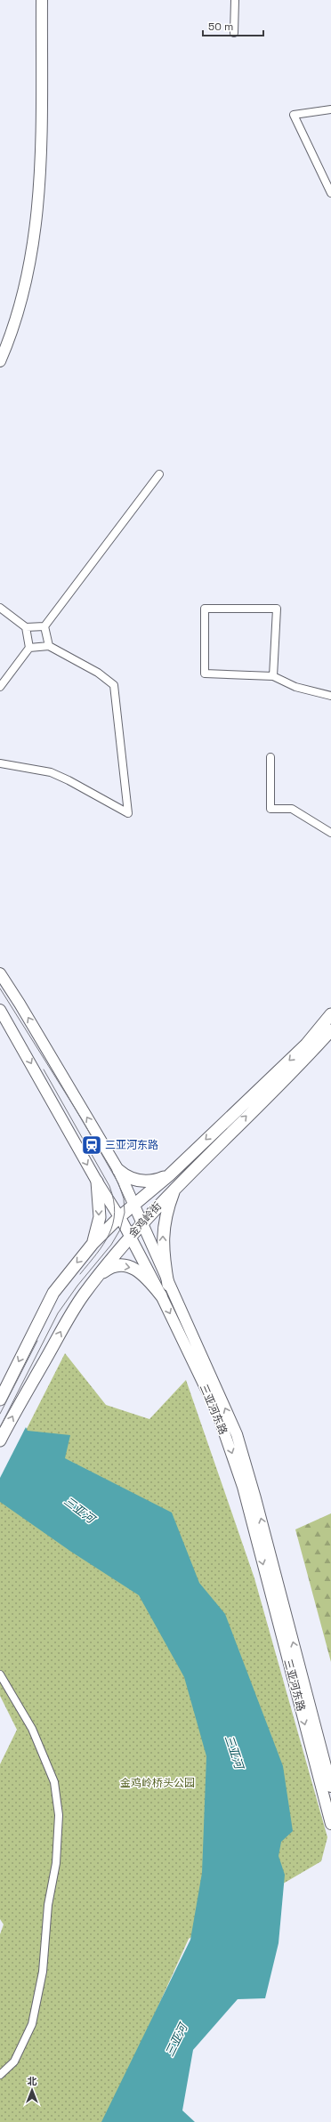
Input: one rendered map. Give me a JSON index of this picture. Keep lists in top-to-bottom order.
{
  "streets": {
    "main road": ["金鸡岭街", "三亚河东路"]
  },
  "crossings": [
    ["金鸡岭街", "三亚河东路"]
  ],
  "water": ["三亚河"],
  "parks": ["金鸡岭桥头公园"],
  "places": {
    "station": ["三亚河东路"]
  },
  "scale_bar": "50 m",
  "north": "top"
}
